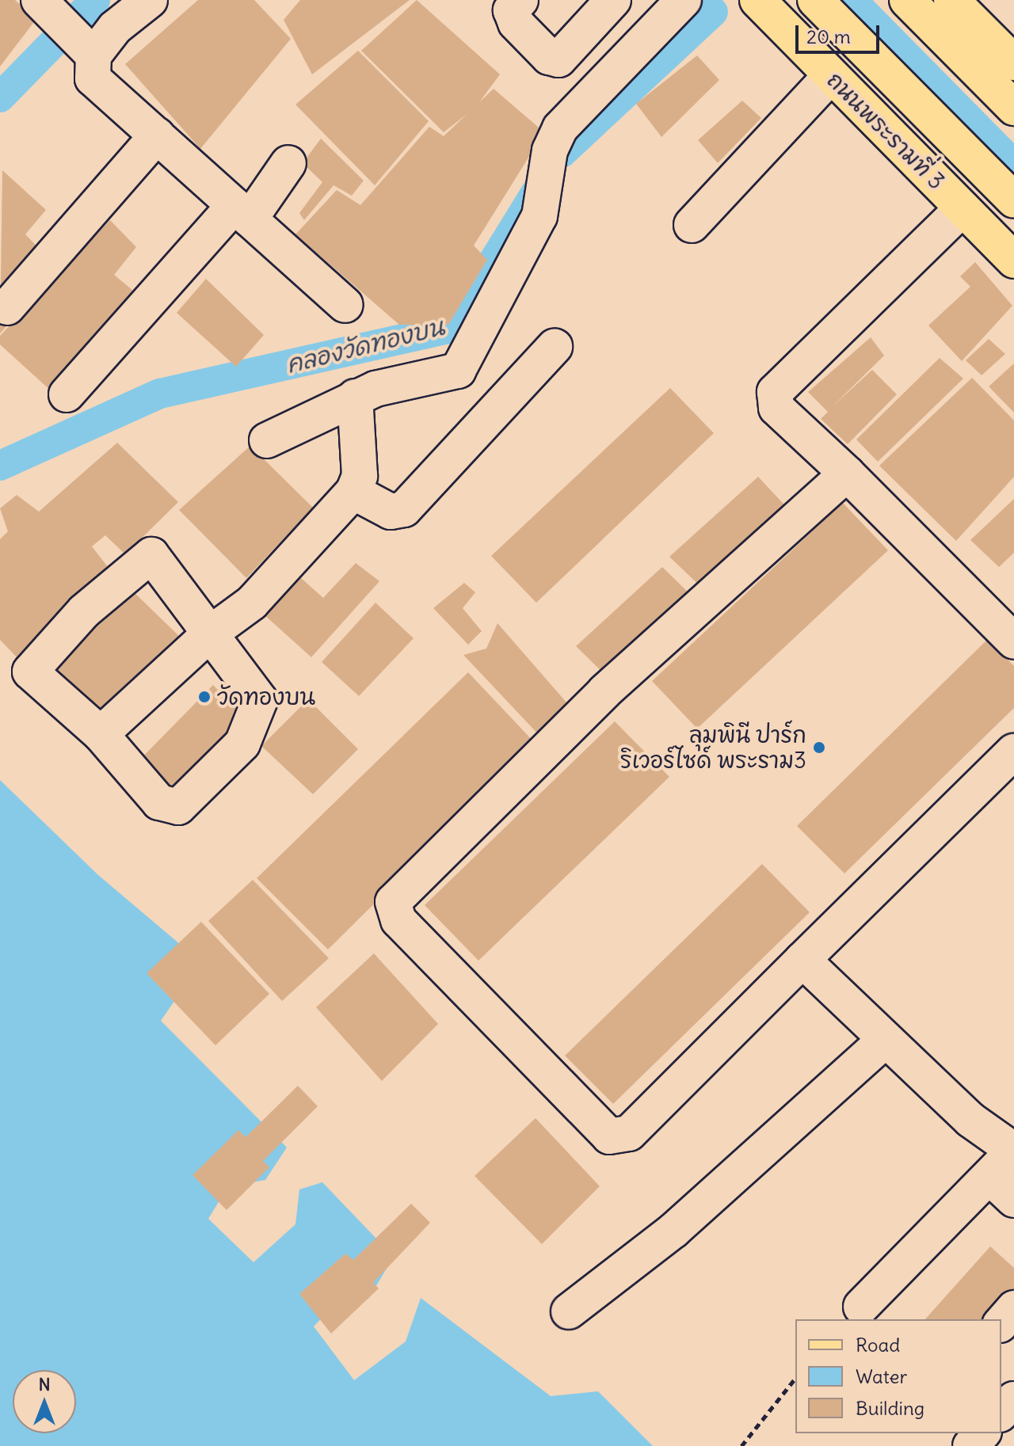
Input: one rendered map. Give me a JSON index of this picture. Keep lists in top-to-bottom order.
{
  "streets": {
    "main road": ["ถนนพระรามที่ 3"]
  },
  "water": ["คลองวัดทองบน"],
  "places": ["วัดทองบน", "ลุมพินี ปาร์ก ริเวอร์ไซด์ พระราม3"],
  "legend": ["Road", "Water", "Building"],
  "scale_bar": "20 m",
  "north": "top"
}
